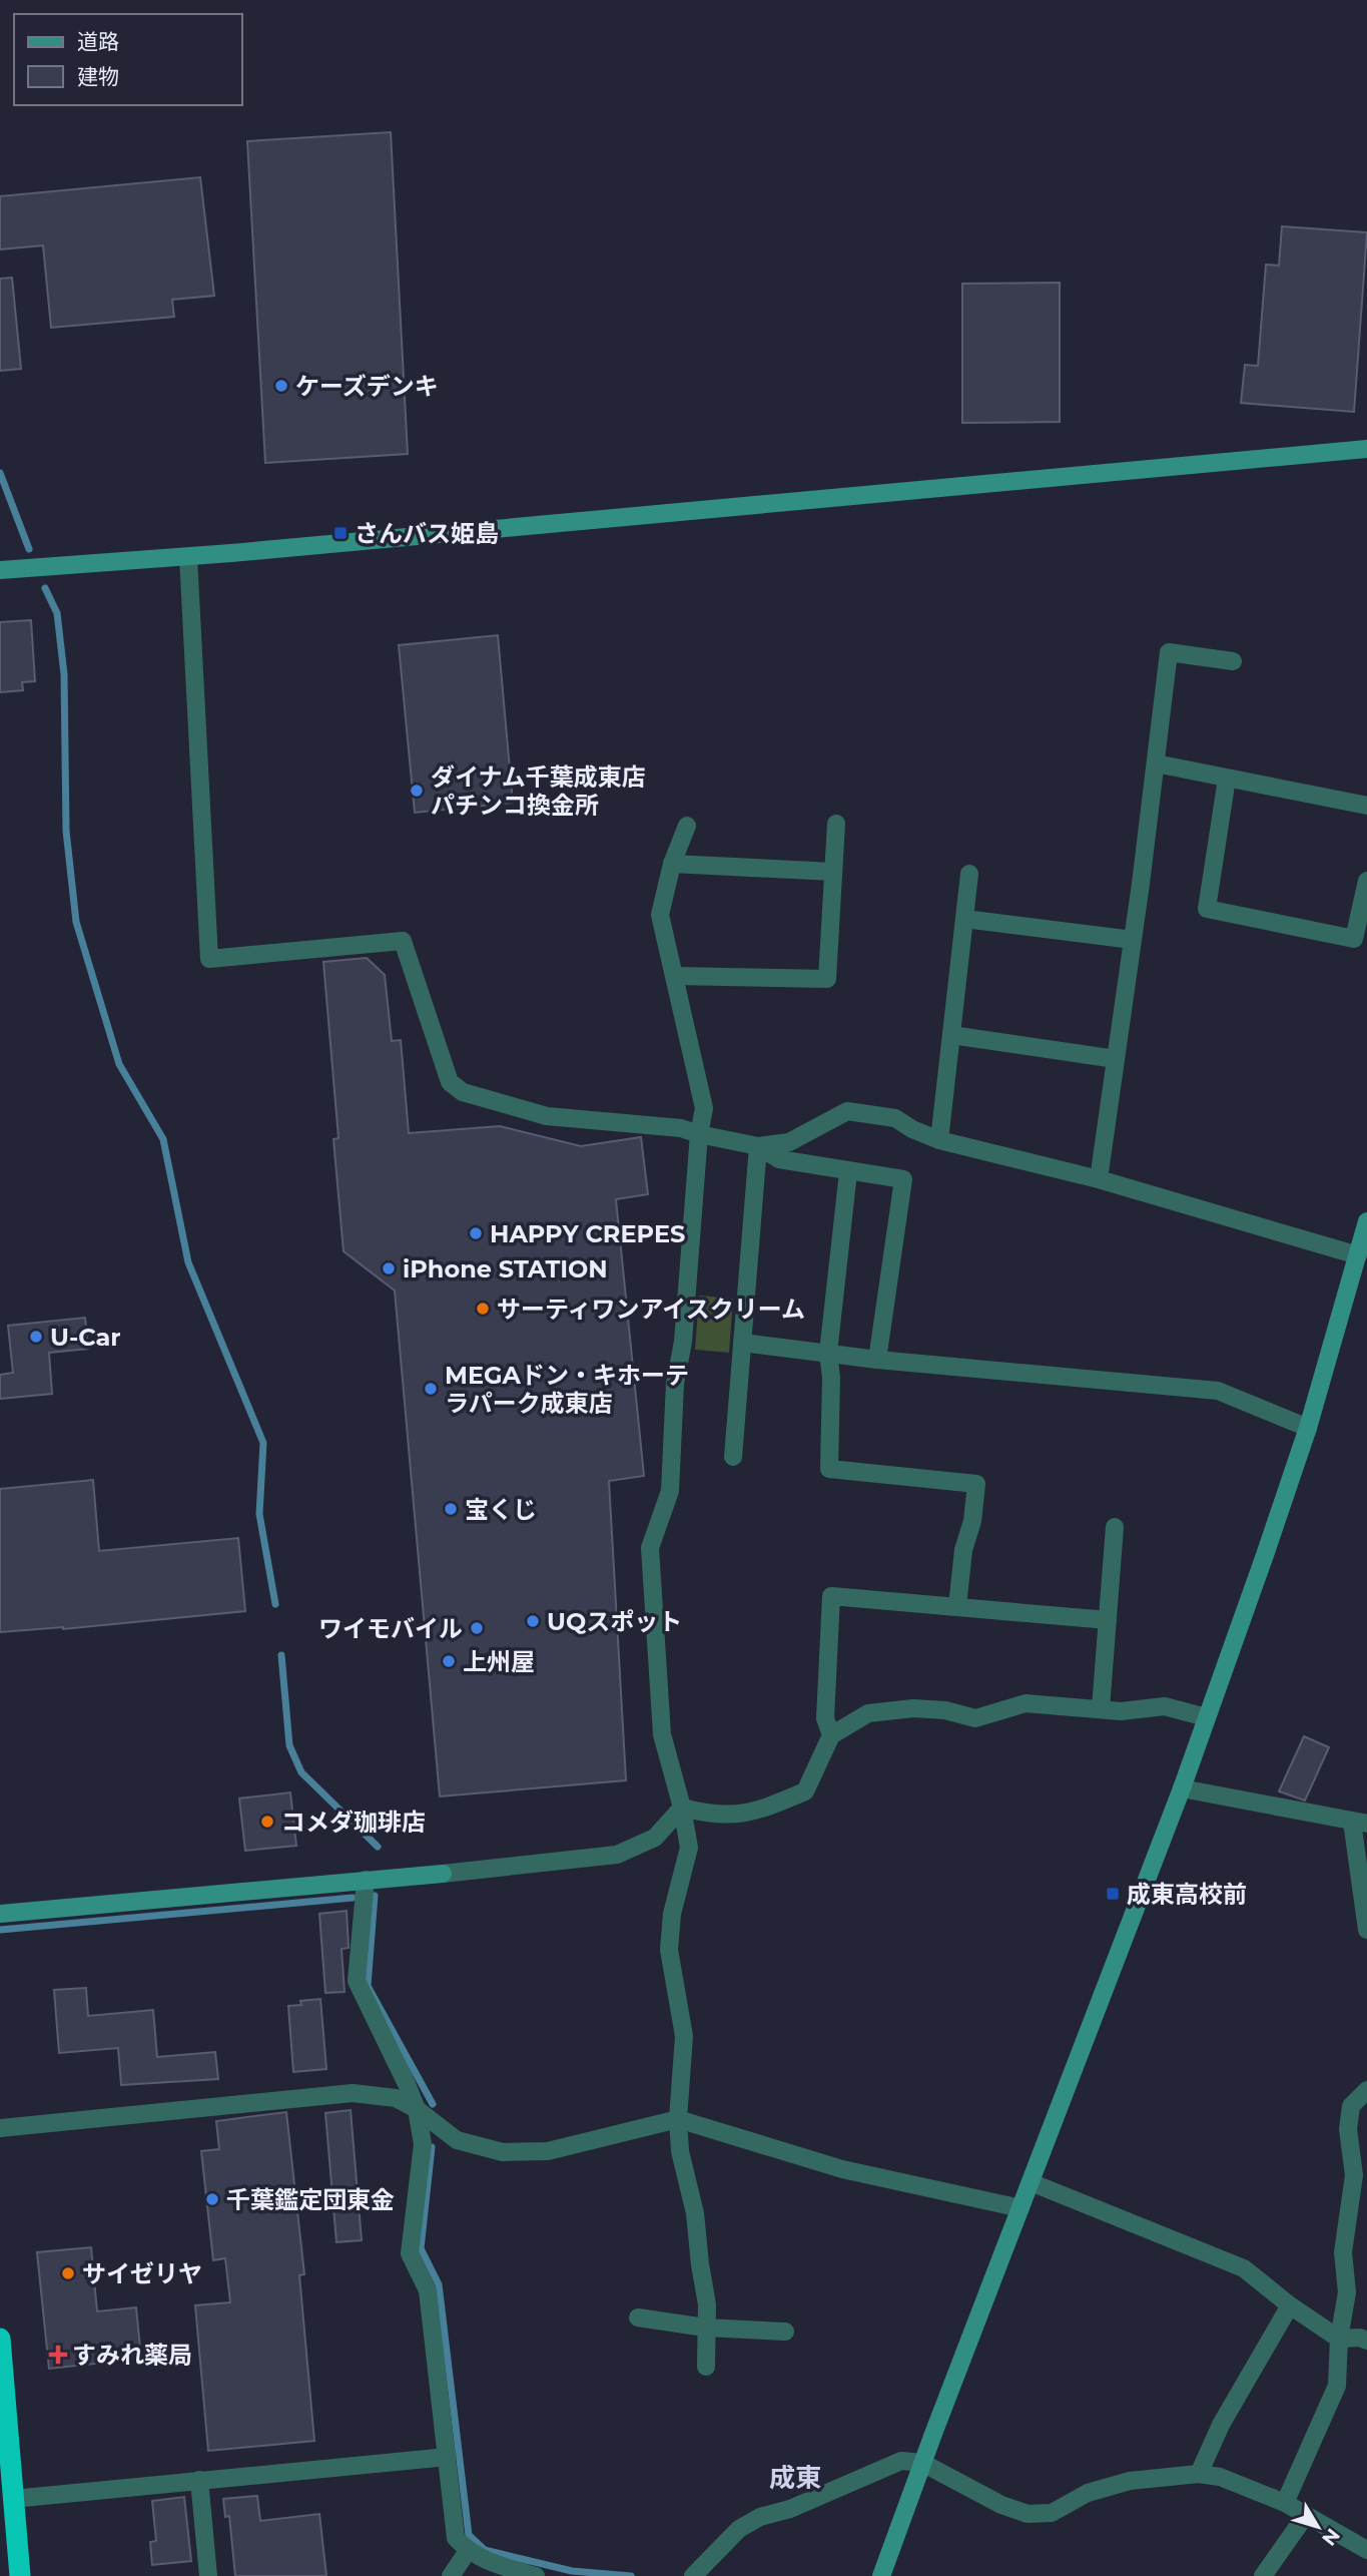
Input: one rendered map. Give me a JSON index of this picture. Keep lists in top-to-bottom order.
{
  "districts": ["成東"],
  "places": {
    "other": [
      "ケーズデンキ",
      "ダイナム千葉成東店 パチンコ換金所",
      "HAPPY CREPES",
      "iPhone STATION",
      "サーティワンアイスクリーム",
      "U-Car",
      "MEGAドン・キホーテ ラパーク成東店",
      "宝くじ",
      "UQスポット",
      "ワイモバイル",
      "上州屋",
      "コメダ珈琲店",
      "千葉鑑定団東金",
      "サイゼリヤ"
    ],
    "transit": ["さんバス姫島", "成東高校前"],
    "health": ["すみれ薬局"]
  },
  "legend": ["道路", "建物"],
  "north": "bottom right"
}
